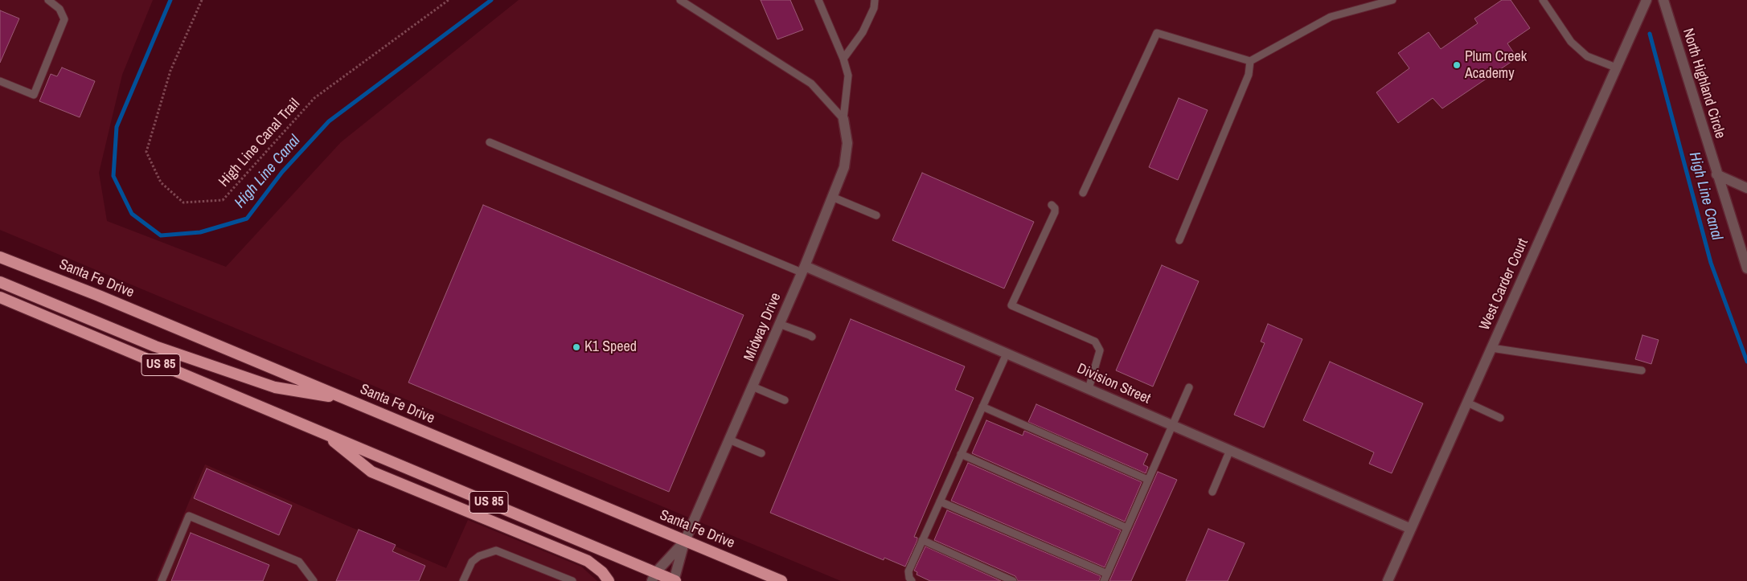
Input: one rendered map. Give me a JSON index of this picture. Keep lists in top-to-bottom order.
{
  "streets": {
    "highway": ["Santa Fe Drive", "US 85"],
    "street": [
      "North Highland Circle",
      "West Carder Court",
      "Midway Drive",
      "Division Street"
    ],
    "path": ["High Line Canal Trail"]
  },
  "crossings": [
    ["Santa Fe Drive", "Midway Drive"],
    ["West Carder Court", "Division Street"],
    ["Midway Drive", "Division Street"]
  ],
  "water": ["High Line Canal"],
  "places": ["Plum Creek Academy", "K1 Speed"]
}
